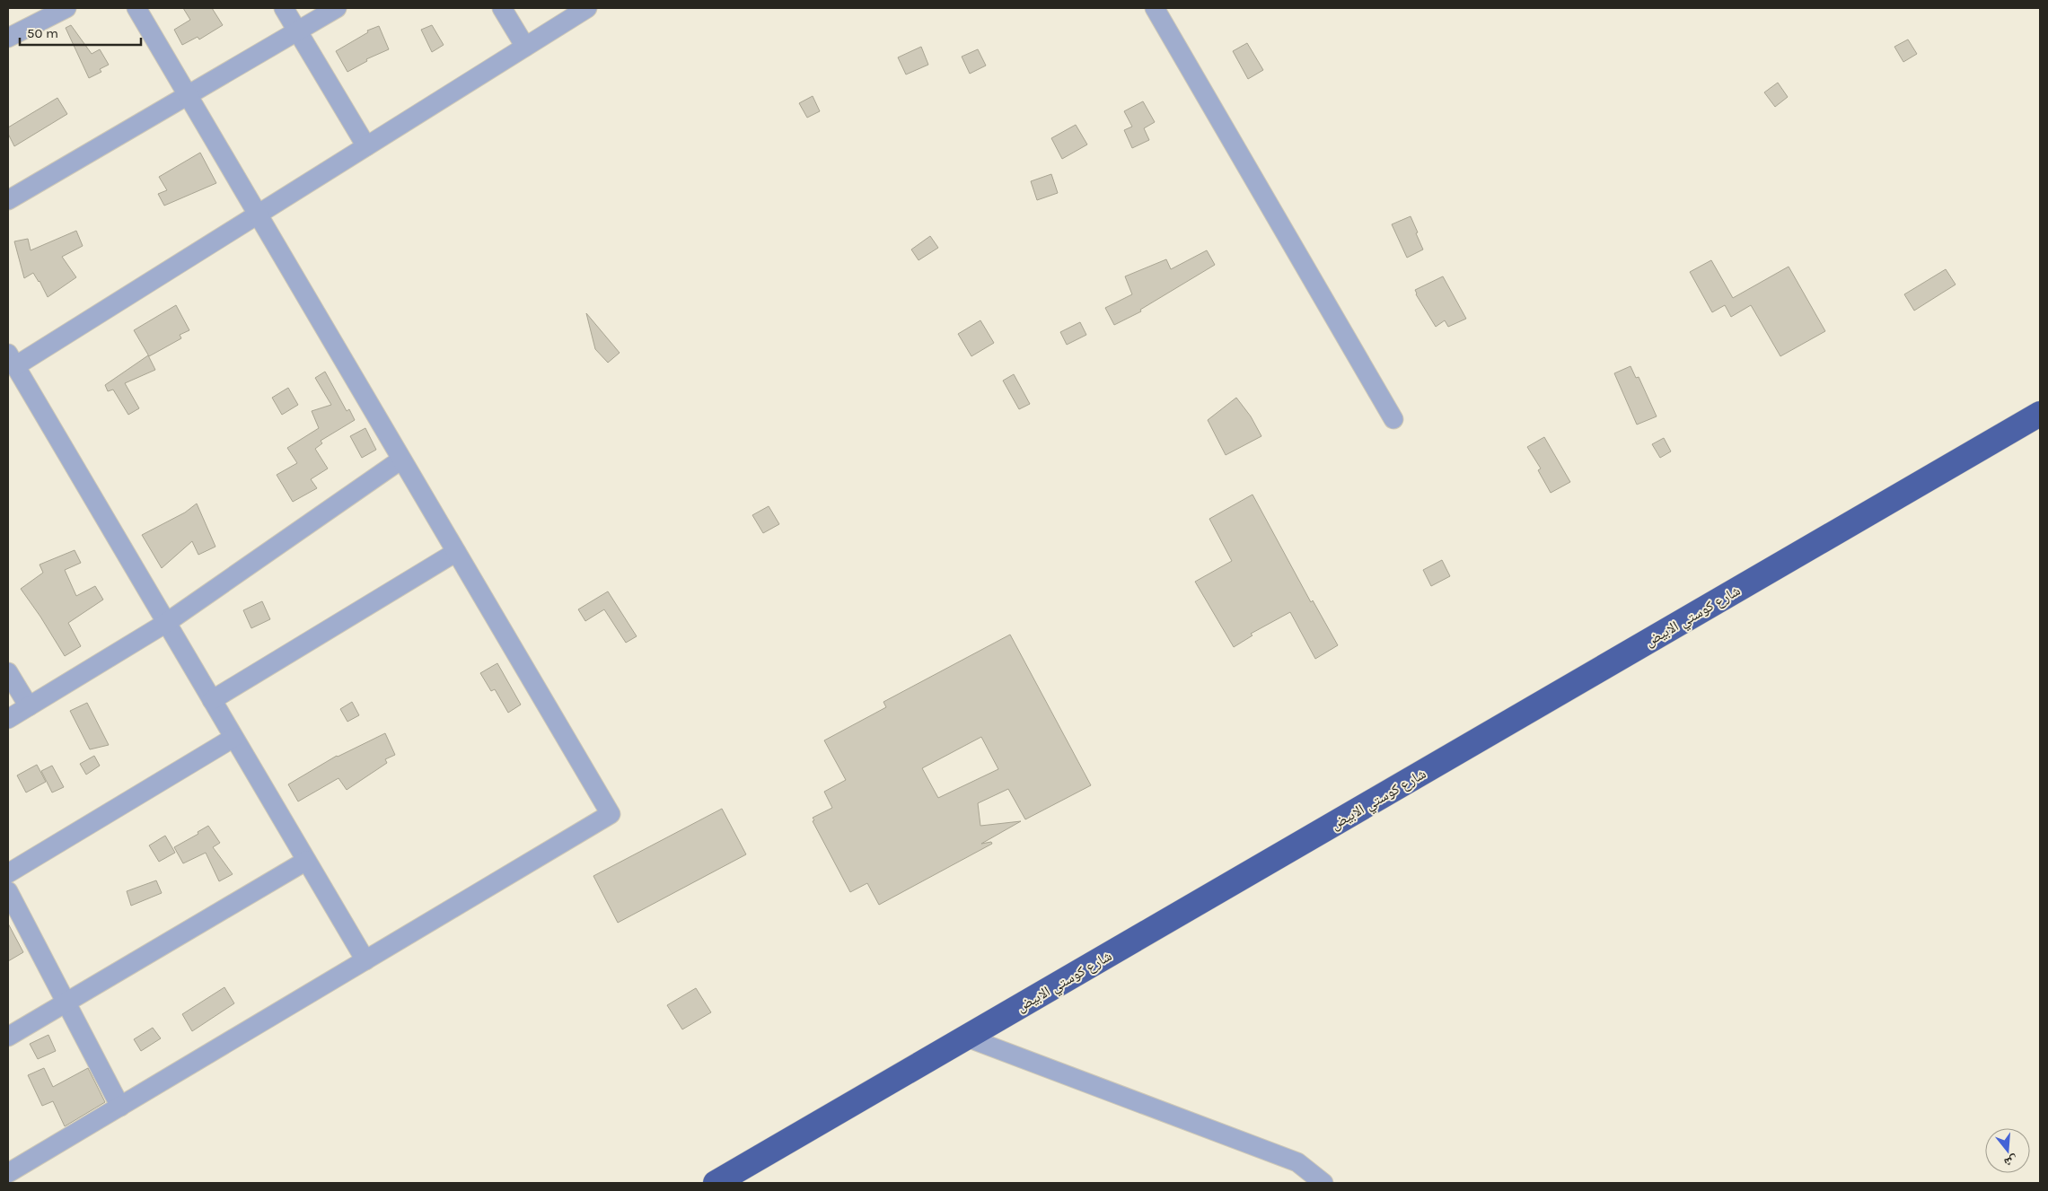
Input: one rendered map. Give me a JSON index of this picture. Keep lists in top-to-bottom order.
{
  "streets": {
    "highway": ["شارع كوستي الابيض"]
  },
  "scale_bar": "50 m",
  "north": "bottom"
}
